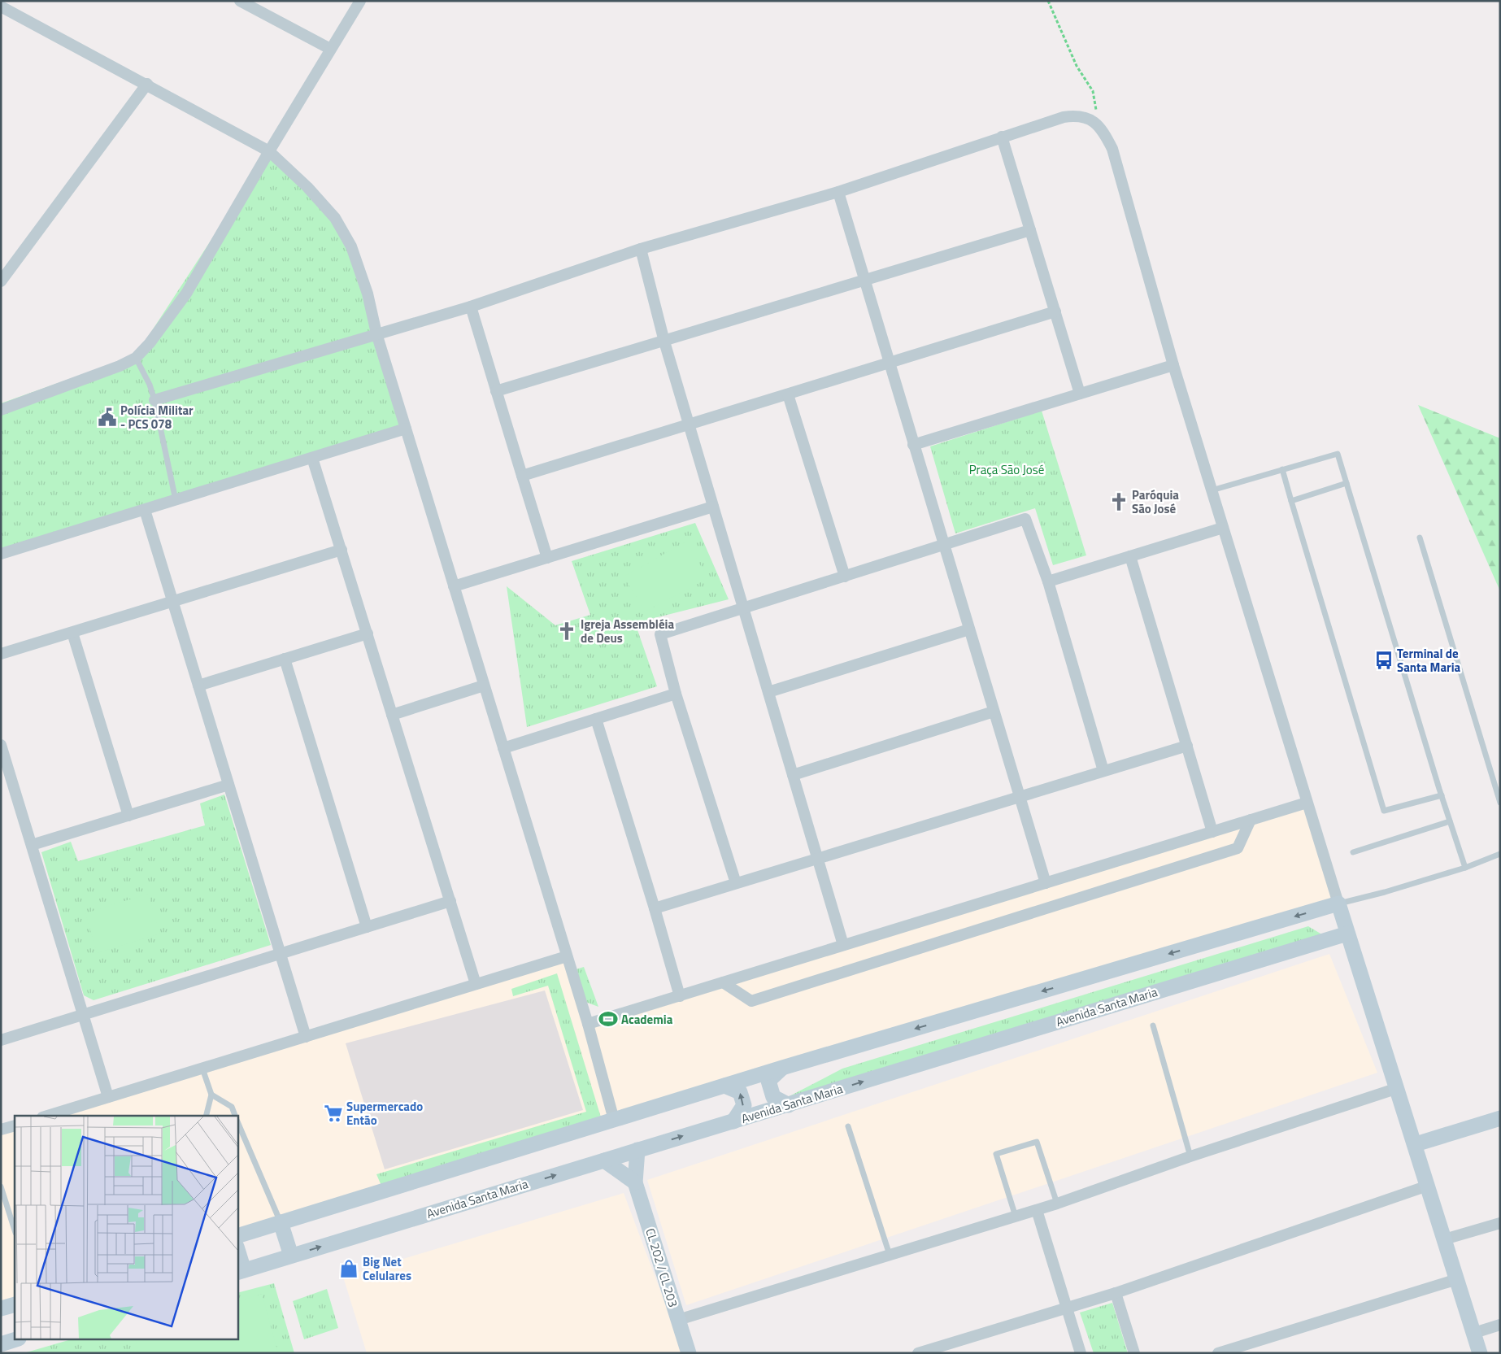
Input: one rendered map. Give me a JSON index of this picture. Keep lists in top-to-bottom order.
{
  "streets": {
    "main road": ["Avenida Santa Maria", "CL 202 / CL 203"]
  },
  "parks": ["Praça São José"],
  "places": {
    "public building": ["Polícia Militar - PCS 078"],
    "church": ["Paróquia São José", "Igreja Assembléia de Deus"],
    "bus stop": ["Terminal de Santa Maria"],
    "sports": ["Academia"],
    "supermarket": ["Supermercado Então"],
    "shop": ["Big Net Celulares"]
  }
}
